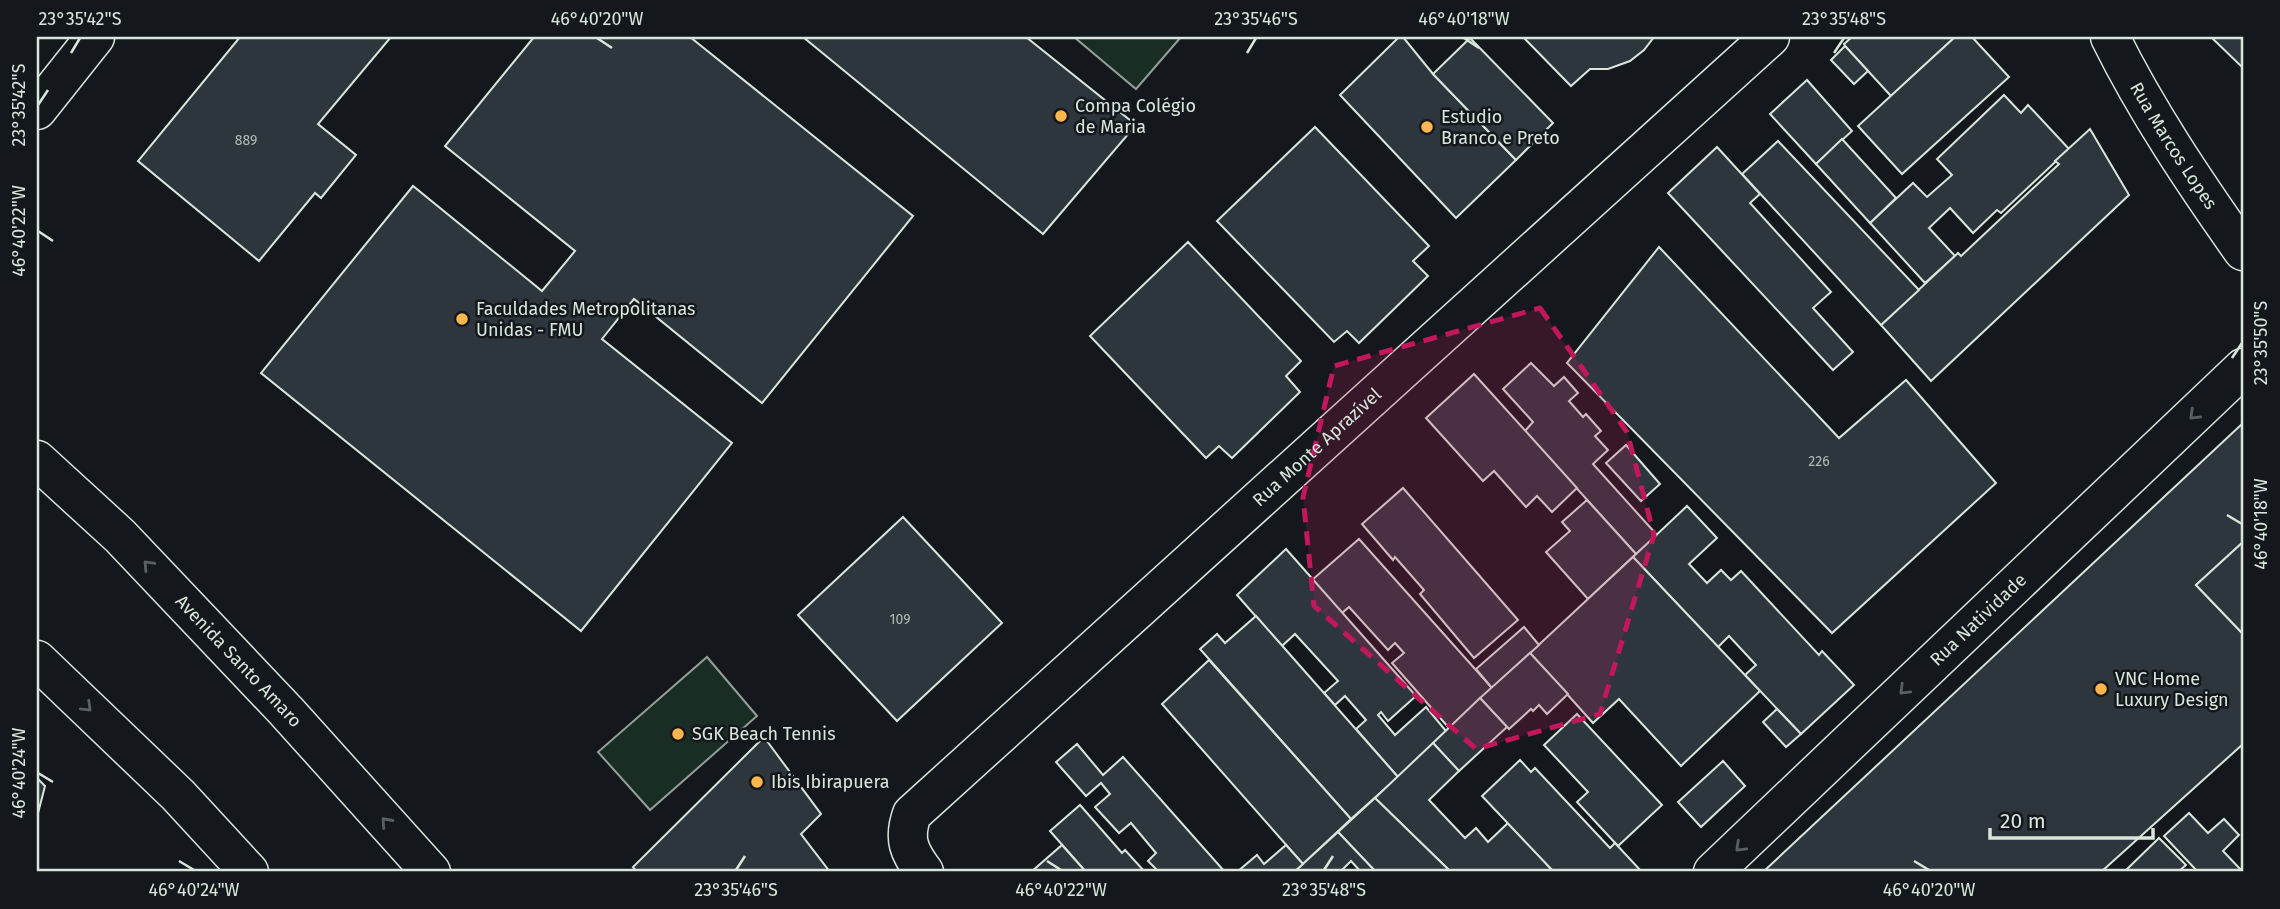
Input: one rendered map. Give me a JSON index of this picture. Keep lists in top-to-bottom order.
{
  "streets": {
    "street": [
      "Rua Marcos Lopes",
      "Rua Monte Aprazível",
      "Rua Natividade",
      "Avenida Santo Amaro"
    ]
  },
  "one_way": ["Rua Natividade"],
  "places": [
    "Compa Colégio de Maria",
    "Estudio Branco e Preto",
    "Faculdades Metropolitanas Unidas - FMU",
    "VNC Home Luxury Design",
    "SGK Beach Tennis",
    "Ibis Ibirapuera"
  ],
  "house_numbers": ["889", "226", "109"],
  "scale_bar": "20 m",
  "coordinates": [
    "23°35'42\"S",
    "46°40'20\"W",
    "23°35'46\"S",
    "46°40'18\"W",
    "23°35'48\"S",
    "46°40'22\"W",
    "23°35'50\"S",
    "46°40'24\"W"
  ]
}
